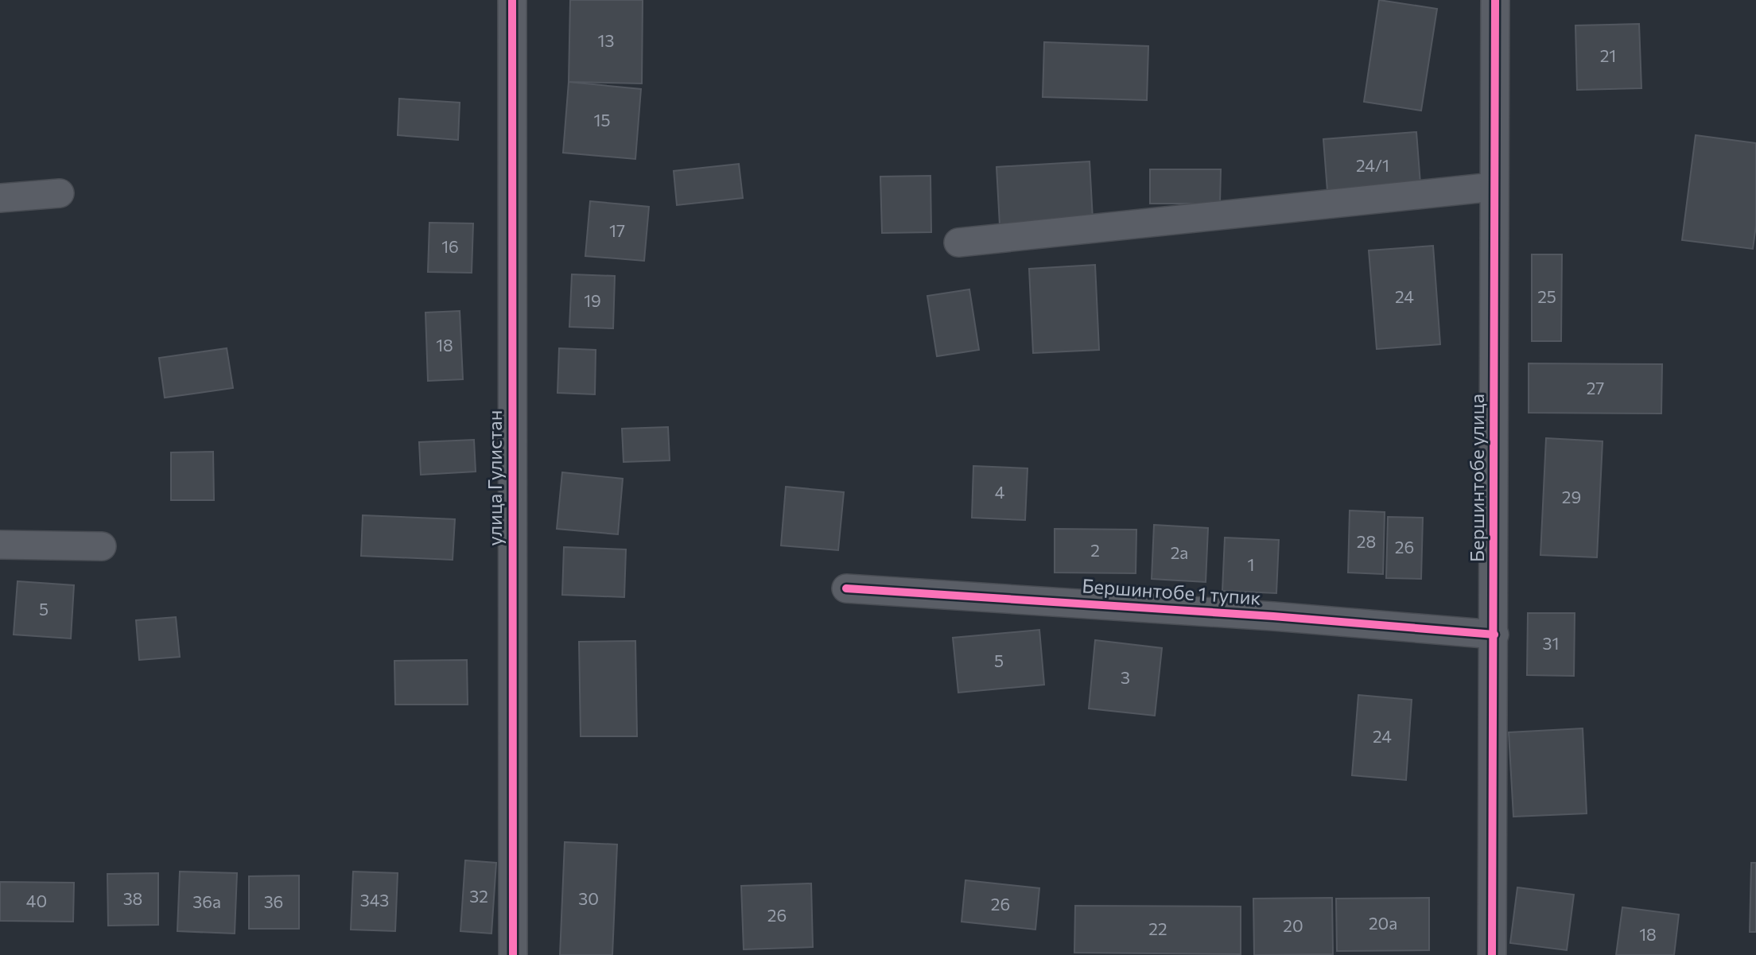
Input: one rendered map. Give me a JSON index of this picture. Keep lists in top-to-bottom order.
{
  "streets": {
    "street": ["улица Гулистан", "Бершинтобе улица", "Бершинтобе 1 тупик"]
  },
  "crossings": [
    ["Бершинтобе улица", "Бершинтобе 1 тупик"]
  ],
  "house_numbers": [
    "13",
    "21",
    "15",
    "24/1",
    "17",
    "16",
    "24",
    "25",
    "19",
    "18",
    "27",
    "4",
    "29",
    "28",
    "26",
    "2",
    "2а",
    "1",
    "5",
    "31",
    "5",
    "3",
    "24",
    "32",
    "38",
    "30",
    "343",
    "40",
    "36а",
    "36",
    "26",
    "26",
    "20а",
    "20",
    "22",
    "18"
  ]
}
